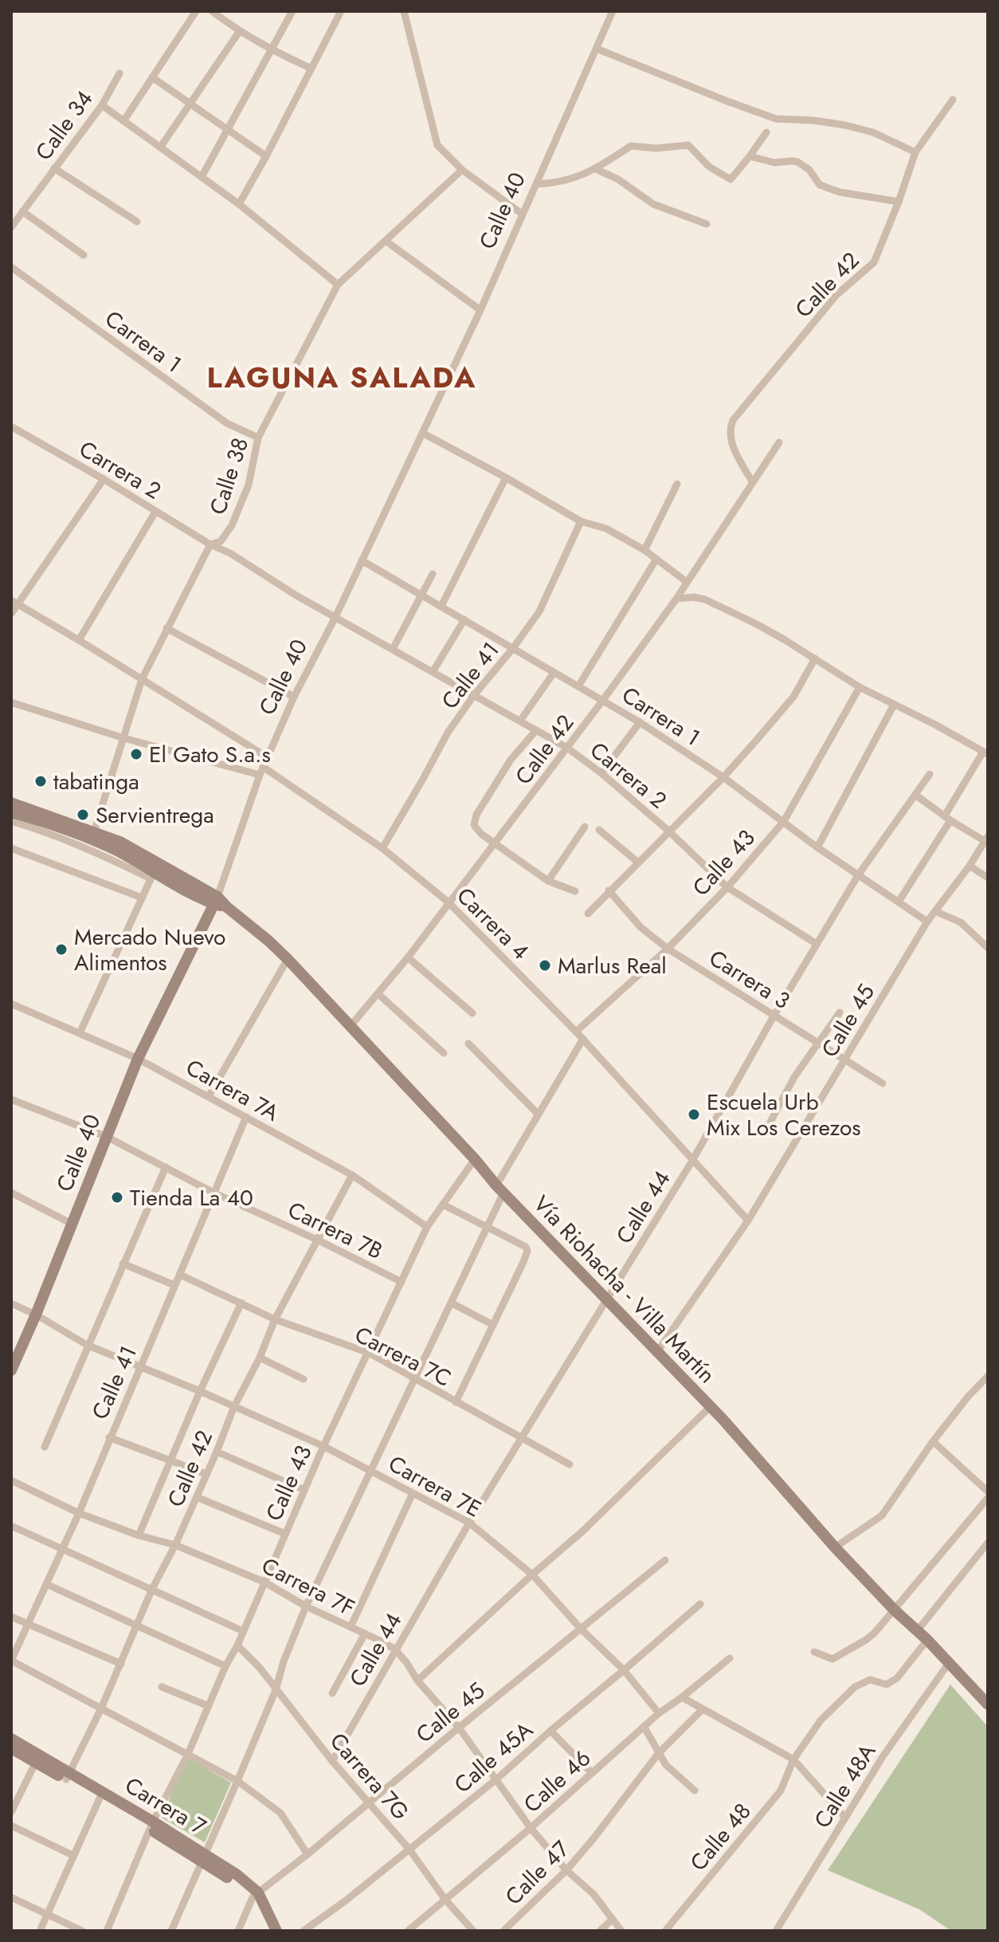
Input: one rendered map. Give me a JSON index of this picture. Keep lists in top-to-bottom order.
{
  "streets": {
    "main road": ["Calle 40", "Vía Riohacha - Villa Martín", "Carrera 7"],
    "street": [
      "Calle 34",
      "Calle 42",
      "Carrera 1",
      "Carrera 2",
      "Calle 38",
      "Calle 41",
      "Calle 43",
      "Carrera 4",
      "Carrera 3",
      "Calle 45",
      "Carrera 7A",
      "Calle 44",
      "Carrera 7B",
      "Carrera 7C",
      "Carrera 7E",
      "Carrera 7F",
      "Calle 45A",
      "Carrera 7G",
      "Calle 46",
      "Calle 48A",
      "Calle 48",
      "Calle 47"
    ]
  },
  "crossings": [
    ["Calle 40", "Carrera 1"],
    ["Calle 40", "Carrera 2"],
    ["Calle 40", "Carrera 4"],
    ["Calle 40", "Carrera 7A"],
    ["Calle 40", "Carrera 7B"],
    ["Calle 40", "Vía Riohacha - Villa Martín"],
    ["Calle 40", "Carrera 7E"],
    ["Calle 42", "Carrera 1"],
    ["Calle 42", "Carrera 2"],
    ["Calle 42", "Carrera 4"],
    ["Calle 42", "Carrera 7A"],
    ["Calle 42", "Carrera 7B"],
    ["Calle 42", "Vía Riohacha - Villa Martín"],
    ["Calle 42", "Carrera 7C"],
    ["Calle 42", "Carrera 7E"],
    ["Calle 42", "Carrera 7F"],
    ["Calle 42", "Carrera 7"],
    ["Carrera 1", "Calle 38"],
    ["Carrera 1", "Calle 41"],
    ["Carrera 1", "Calle 43"],
    ["Carrera 1", "Calle 45"],
    ["Carrera 1", "Calle 44"],
    ["Carrera 2", "Calle 38"],
    ["Carrera 2", "Calle 41"],
    ["Carrera 2", "Calle 43"],
    ["Carrera 2", "Calle 44"],
    ["Calle 38", "Carrera 4"],
    ["Calle 41", "Carrera 4"],
    ["Calle 41", "Carrera 7A"],
    ["Calle 41", "Carrera 7B"],
    ["Calle 41", "Carrera 7C"],
    ["Calle 41", "Carrera 7E"],
    ["Calle 41", "Carrera 7F"],
    ["Calle 43", "Carrera 4"],
    ["Calle 43", "Carrera 3"],
    ["Calle 43", "Carrera 7A"],
    ["Calle 43", "Carrera 7B"],
    ["Calle 43", "Vía Riohacha - Villa Martín"],
    ["Calle 43", "Carrera 7C"],
    ["Calle 43", "Carrera 7E"],
    ["Calle 43", "Carrera 7F"],
    ["Calle 43", "Carrera 7G"],
    ["Calle 43", "Carrera 7"],
    ["Carrera 4", "Calle 45"],
    ["Carrera 4", "Calle 44"],
    ["Carrera 3", "Calle 45"],
    ["Carrera 3", "Calle 44"],
    ["Calle 45", "Vía Riohacha - Villa Martín"],
    ["Calle 45", "Carrera 7E"],
    ["Calle 45", "Carrera 7F"],
    ["Calle 45", "Carrera 7G"],
    ["Calle 45", "Carrera 7"],
    ["Calle 44", "Vía Riohacha - Villa Martín"],
    ["Calle 44", "Carrera 7C"],
    ["Calle 44", "Carrera 7E"],
    ["Calle 44", "Carrera 7F"],
    ["Calle 44", "Carrera 7G"],
    ["Vía Riohacha - Villa Martín", "Calle 48A"],
    ["Vía Riohacha - Villa Martín", "Calle 48"],
    ["Carrera 7E", "Calle 45A"],
    ["Carrera 7E", "Calle 46"],
    ["Carrera 7F", "Calle 45A"],
    ["Carrera 7F", "Calle 46"],
    ["Carrera 7F", "Calle 47"],
    ["Calle 45A", "Carrera 7G"],
    ["Carrera 7G", "Calle 46"]
  ],
  "districts": ["LAGUNA SALADA"],
  "places": [
    "El Gato S.a.s",
    "tabatinga",
    "Servientrega",
    "Mercado Nuevo Alimentos",
    "Marlus Real",
    "Escuela Urb Mix Los Cerezos",
    "Tienda La 40"
  ]
}
